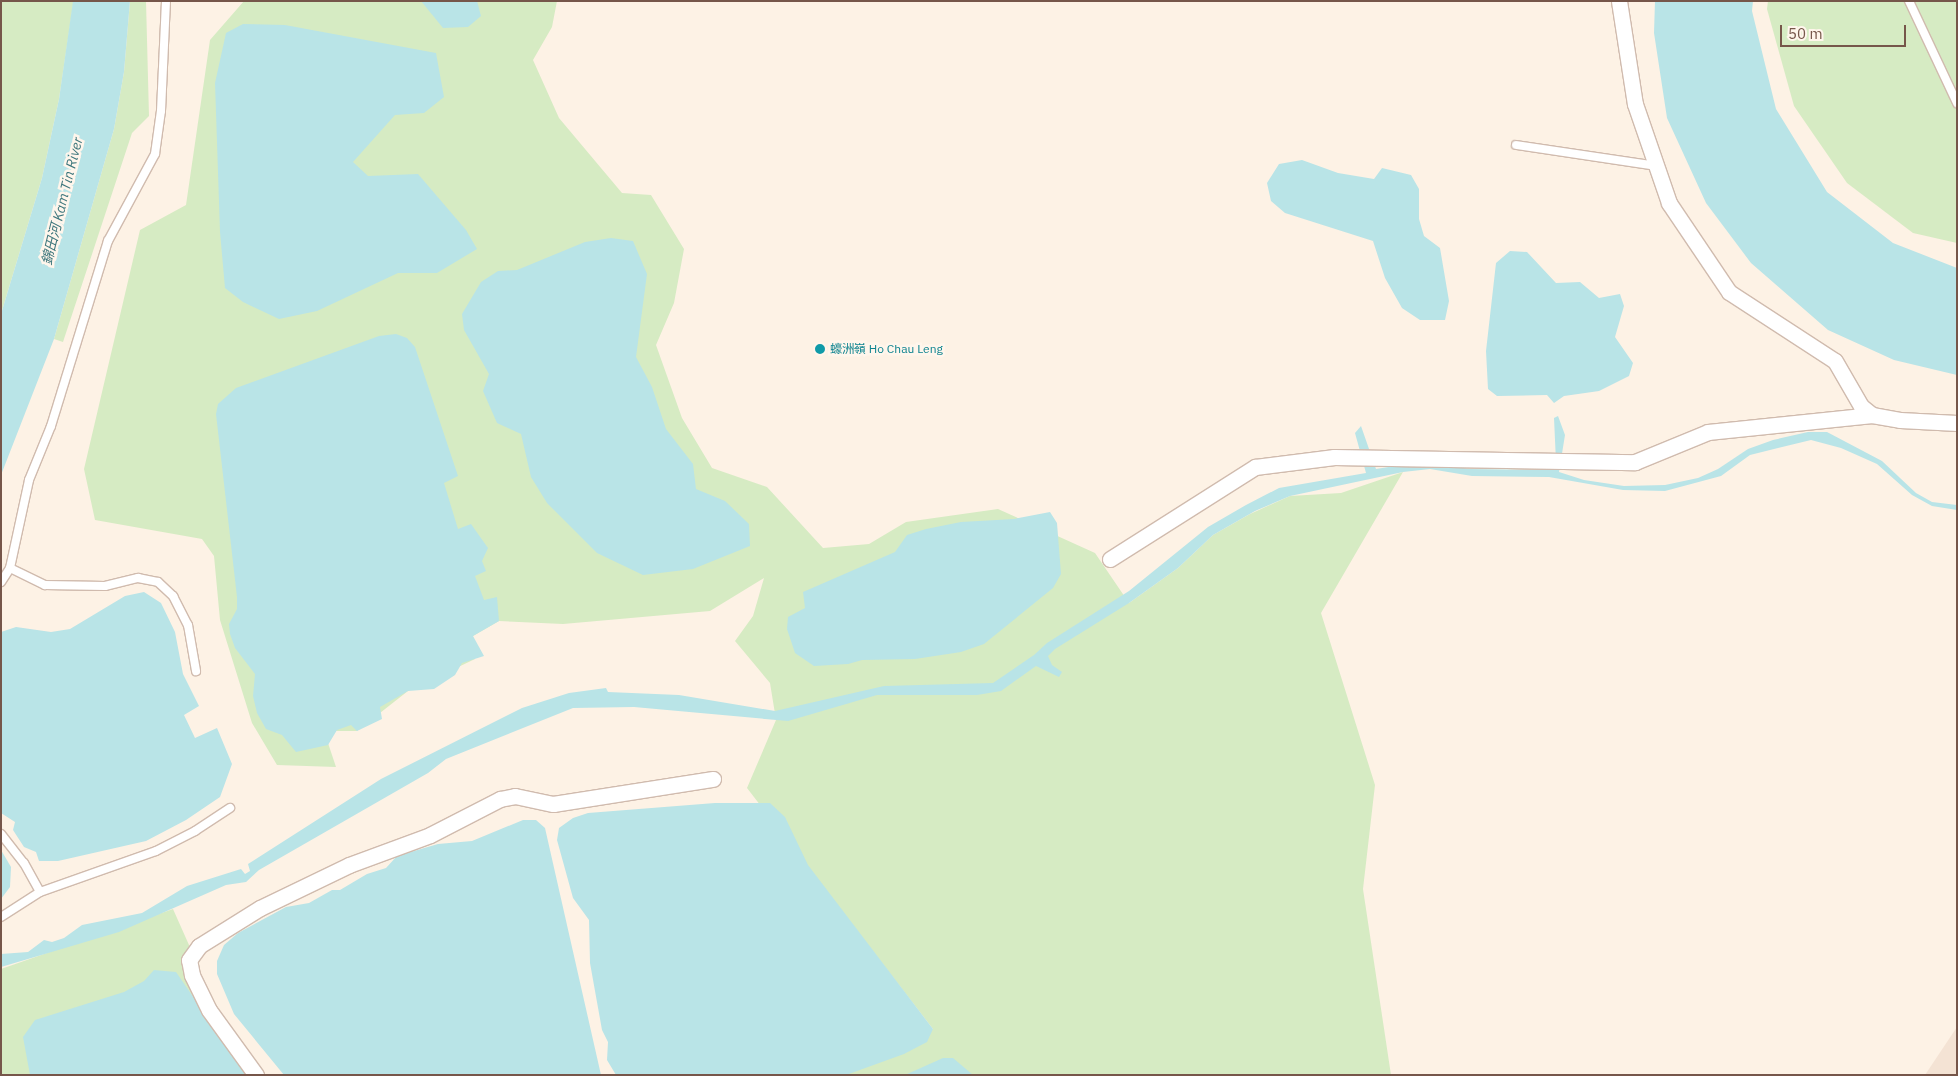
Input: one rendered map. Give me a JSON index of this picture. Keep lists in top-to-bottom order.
{
  "water": ["錦田河 Kam Tin River"],
  "places": ["蠔洲嶺 Ho Chau Leng"],
  "scale_bar": "50 m"
}
